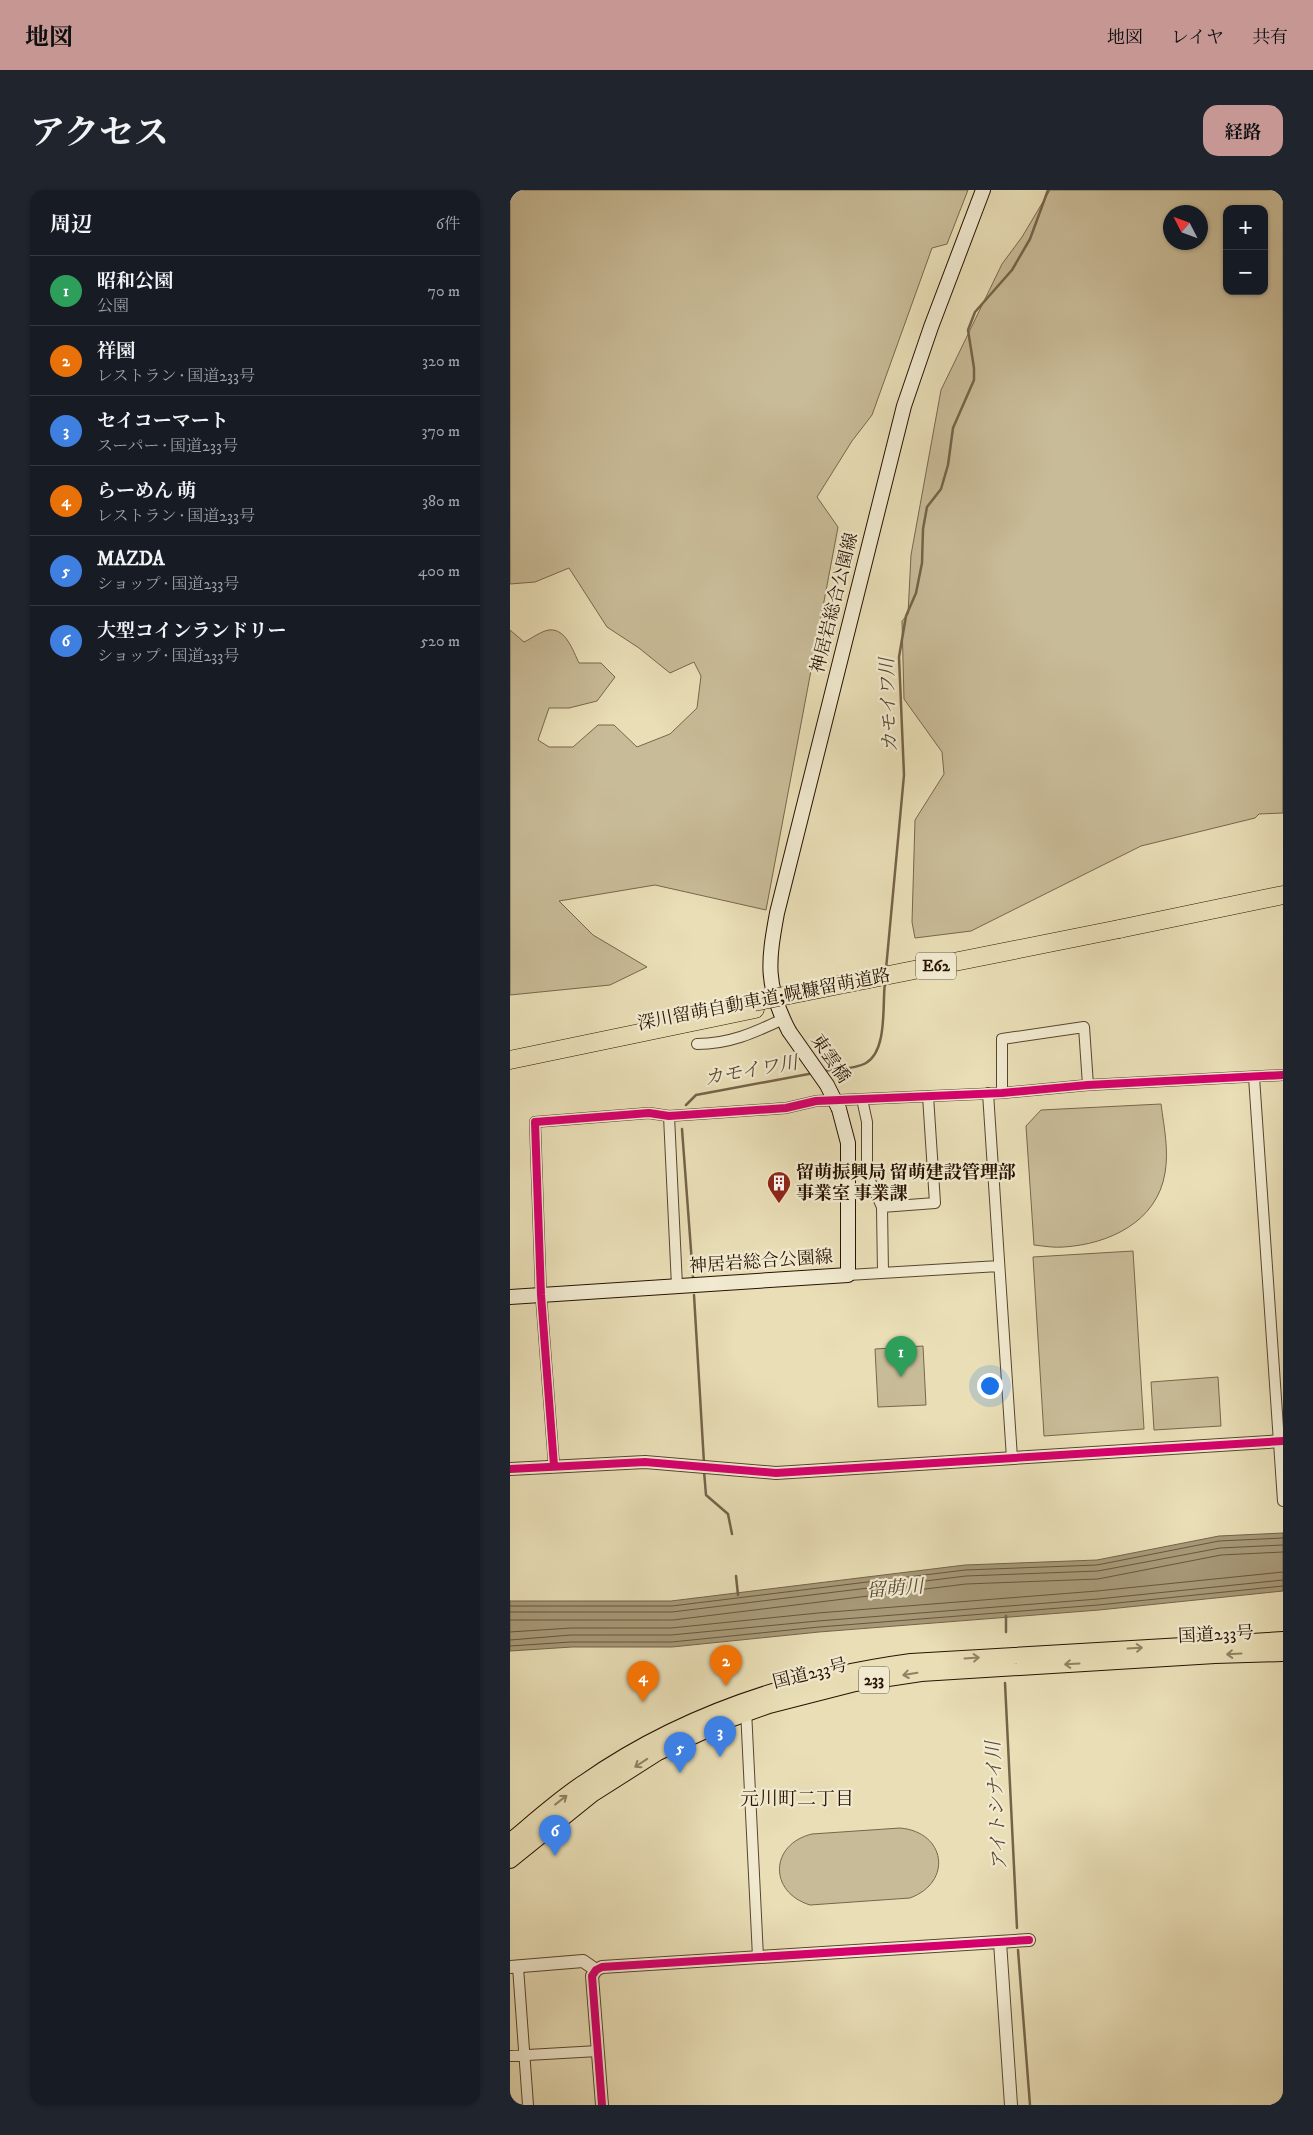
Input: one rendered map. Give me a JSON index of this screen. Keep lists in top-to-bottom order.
{
  "streets": {
    "highway": [
      "E62",
      "深川留萌自動車道;幌糠留萌道路",
      "国道233号",
      "233"
    ],
    "main road": ["神居岩総合公園線", "東雲橋"]
  },
  "crossings": [
    ["神居岩総合公園線", "東雲橋"]
  ],
  "districts": ["元川町二丁目"],
  "water": ["カモイワ川", "留萌川", "アイトシナイ川"],
  "places": {
    "building": ["留萌振興局 留萌建設管理部 事業室 事業課"]
  },
  "north": "top left",
  "page": {
    "header": "地図",
    "nav": ["地図", "レイヤ", "共有"],
    "title": "アクセス",
    "buttons": "経路",
    "heading": ["周辺", "6件"],
    "map_buttons": ["+", "−"],
    "list": [
      {
        "mark": "1",
        "name": "昭和公園",
        "note": "公園",
        "value": "70 m"
      },
      {
        "mark": "2",
        "name": "祥園",
        "note": "レストラン · 国道233号",
        "value": "320 m"
      },
      {
        "mark": "3",
        "name": "セイコーマート",
        "note": "スーパー · 国道233号",
        "value": "370 m"
      },
      {
        "mark": "4",
        "name": "らーめん 萌",
        "note": "レストラン · 国道233号",
        "value": "380 m"
      },
      {
        "mark": "5",
        "name": "MAZDA",
        "note": "ショップ · 国道233号",
        "value": "400 m"
      },
      {
        "mark": "6",
        "name": "大型コインランドリー",
        "note": "ショップ · 国道233号",
        "value": "520 m"
      }
    ],
    "pins": [
      "1",
      "2",
      "4",
      "3",
      "5",
      "6"
    ]
  }
}
